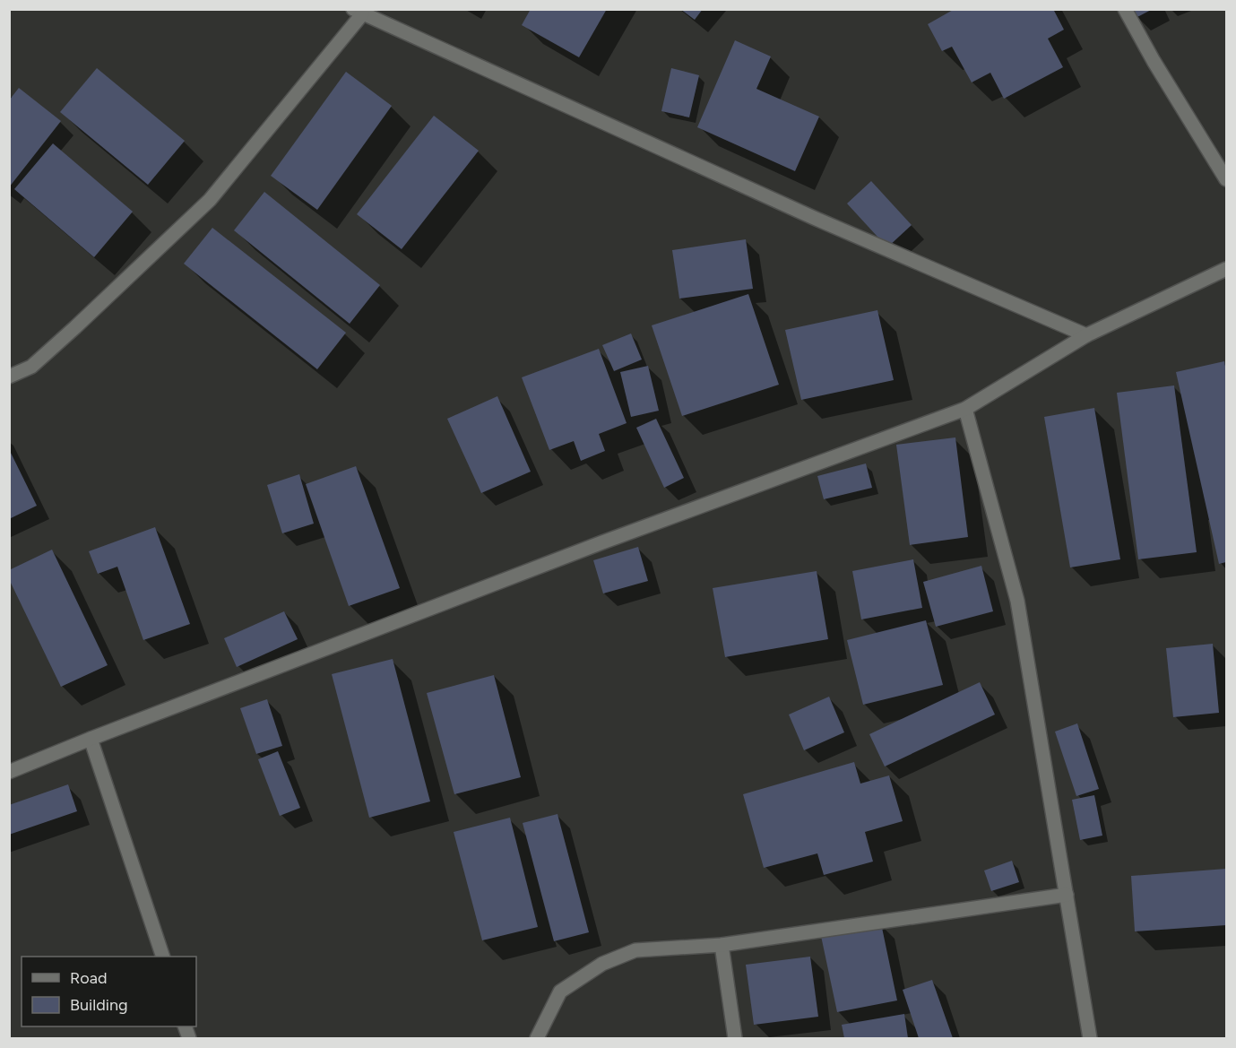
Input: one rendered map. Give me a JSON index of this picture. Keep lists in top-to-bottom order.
{
  "legend": ["Road", "Building"]
}
